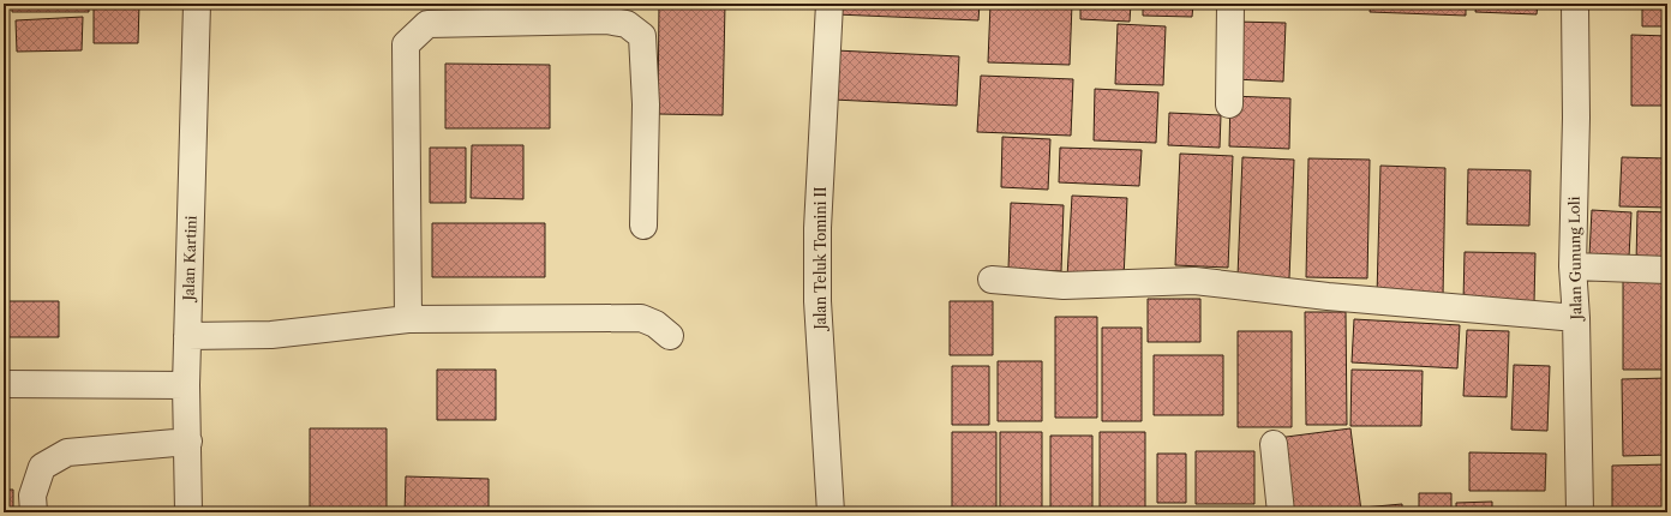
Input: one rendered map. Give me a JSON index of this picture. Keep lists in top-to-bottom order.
{
  "streets": {
    "street": ["Jalan Kartini", "Jalan Teluk Tomini II", "Jalan Gunung Loli"]
  }
}
